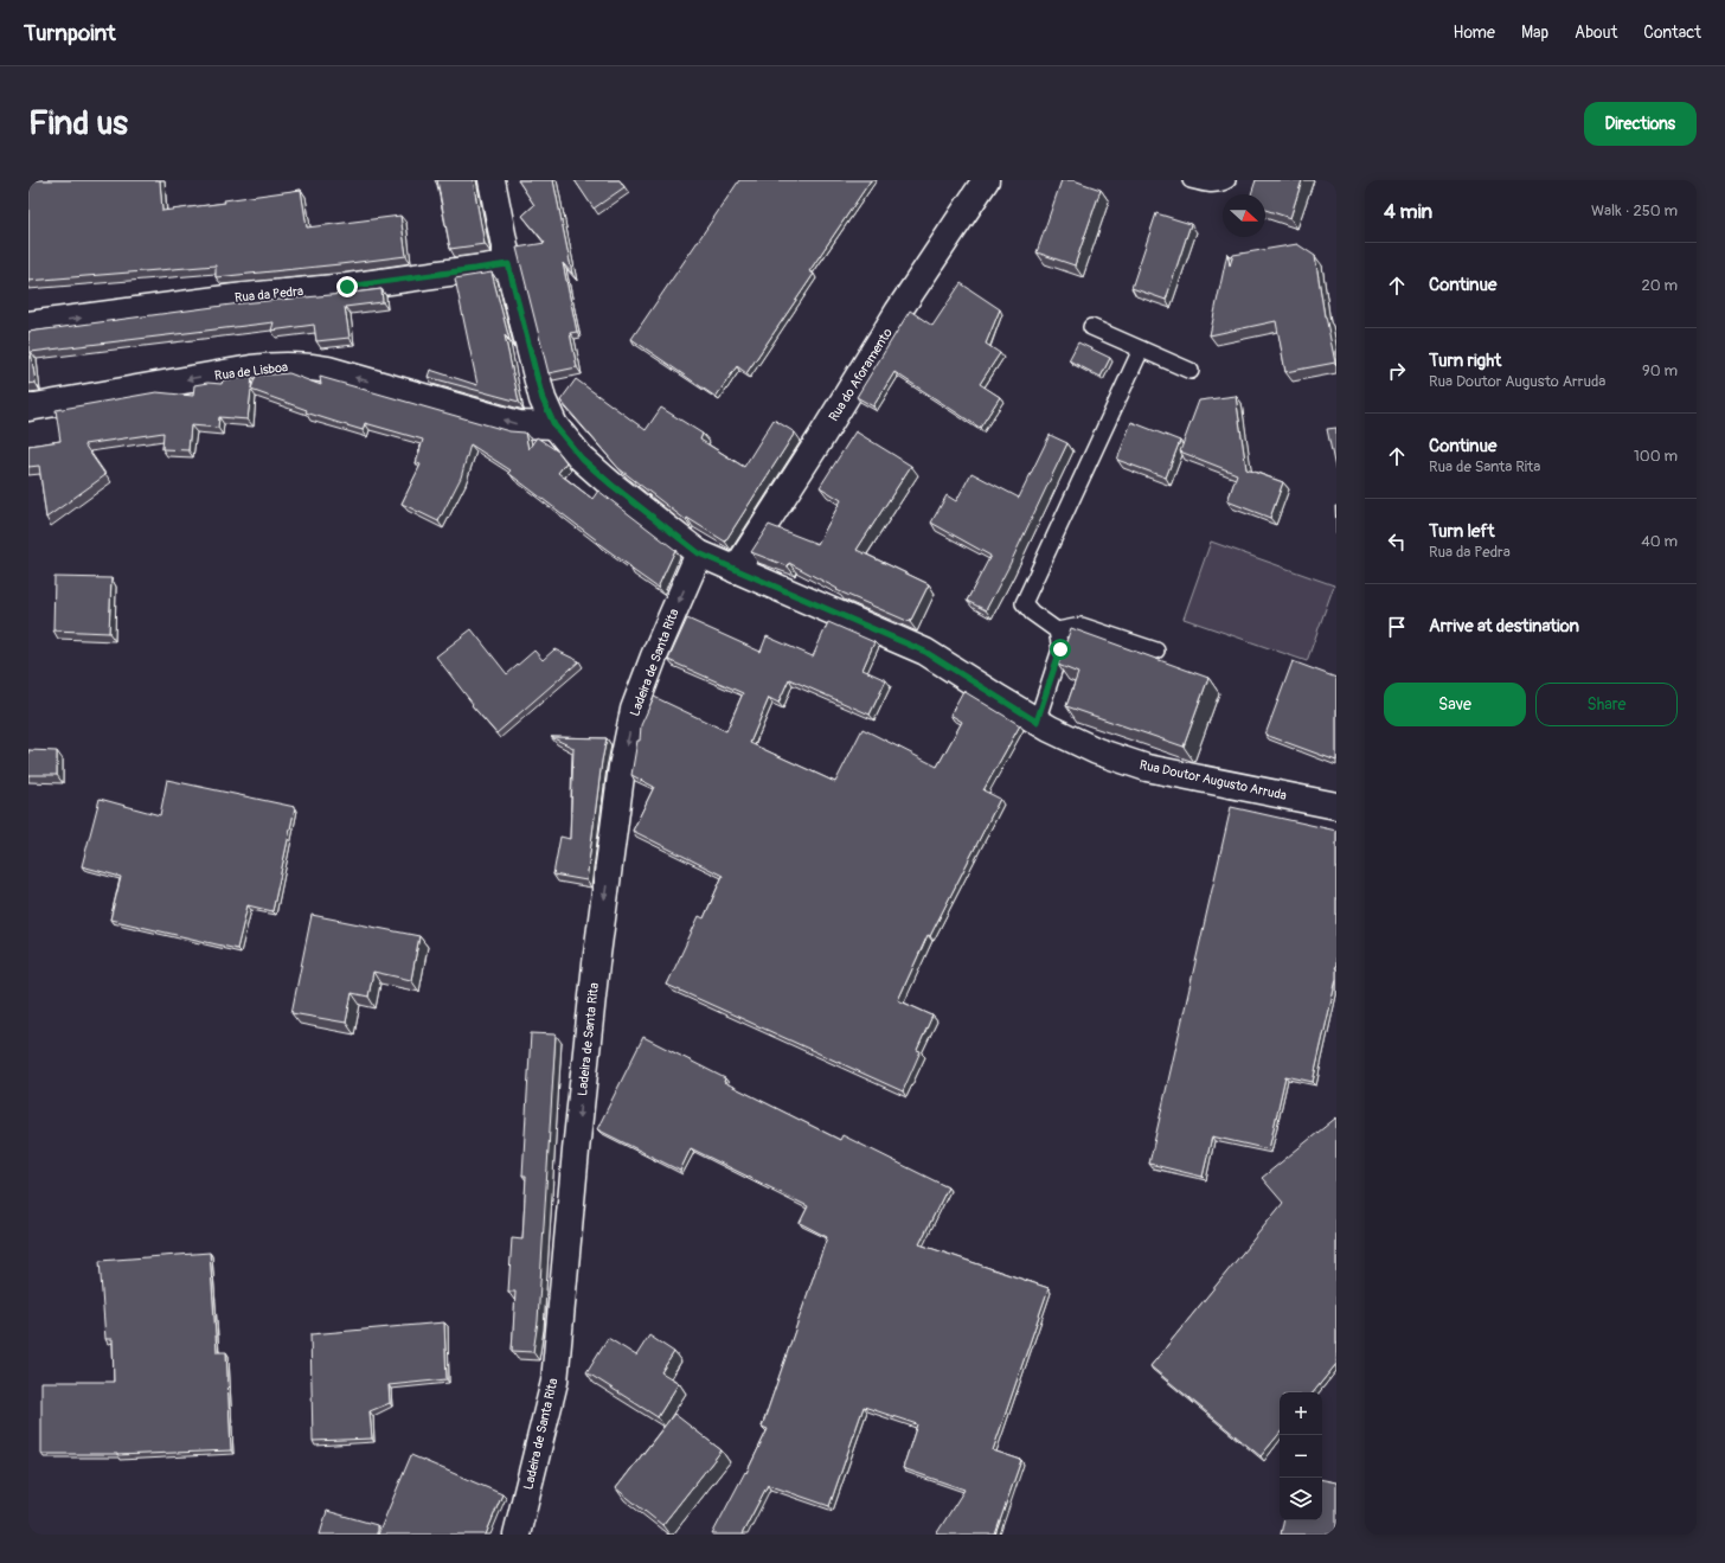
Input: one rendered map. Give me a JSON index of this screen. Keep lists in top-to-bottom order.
{
  "streets": {
    "street": [
      "Rua da Pedra",
      "Rua de Lisboa",
      "Rua do Aforamento",
      "Ladeira de Santa Rita",
      "Rua Doutor Augusto Arruda"
    ]
  },
  "crossings": [
    ["Rua da Pedra", "Rua Doutor Augusto Arruda"],
    ["Rua de Lisboa", "Rua Doutor Augusto Arruda"],
    ["Rua do Aforamento", "Rua Doutor Augusto Arruda"],
    ["Ladeira de Santa Rita", "Rua Doutor Augusto Arruda"]
  ],
  "one_way": ["Rua da Pedra", "Rua de Lisboa", "Ladeira de Santa Rita"],
  "north": "right",
  "page": {
    "header": "Turnpoint",
    "nav": [
      "Home",
      "Map",
      "About",
      "Contact"
    ],
    "buttons": [
      "Directions",
      ["Save", "Share"]
    ],
    "title": "Find us",
    "heading": ["4 min", "Walk · 250 m"],
    "list": [
      ["Continue", "20 m"],
      ["Turn right", "Rua Doutor Augusto Arruda", "90 m"],
      ["Continue", "Rua de Santa Rita", "100 m"],
      ["Turn left", "Rua da Pedra", "40 m"],
      "Arrive at destination"
    ],
    "map_buttons": ["+", "−"]
  }
}
